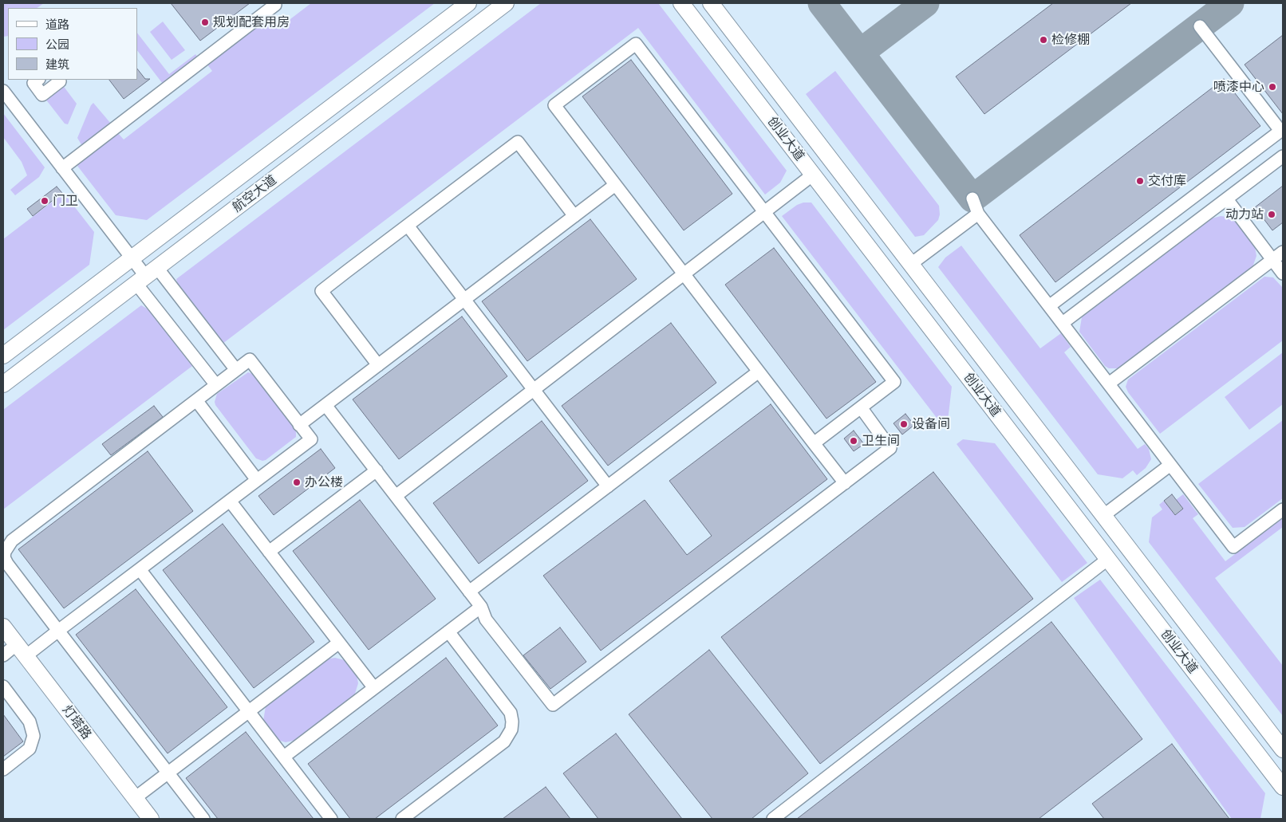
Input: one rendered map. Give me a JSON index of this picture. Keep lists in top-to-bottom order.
{
  "streets": {
    "main road": ["创业大道", "航空大道", "灯塔路"]
  },
  "places": [
    "规划配套用房",
    "检修棚",
    "喷漆中心",
    "交付库",
    "门卫",
    "动力站",
    "设备间",
    "卫生间",
    "办公楼"
  ],
  "legend": ["道路", "公园", "建筑"]
}
